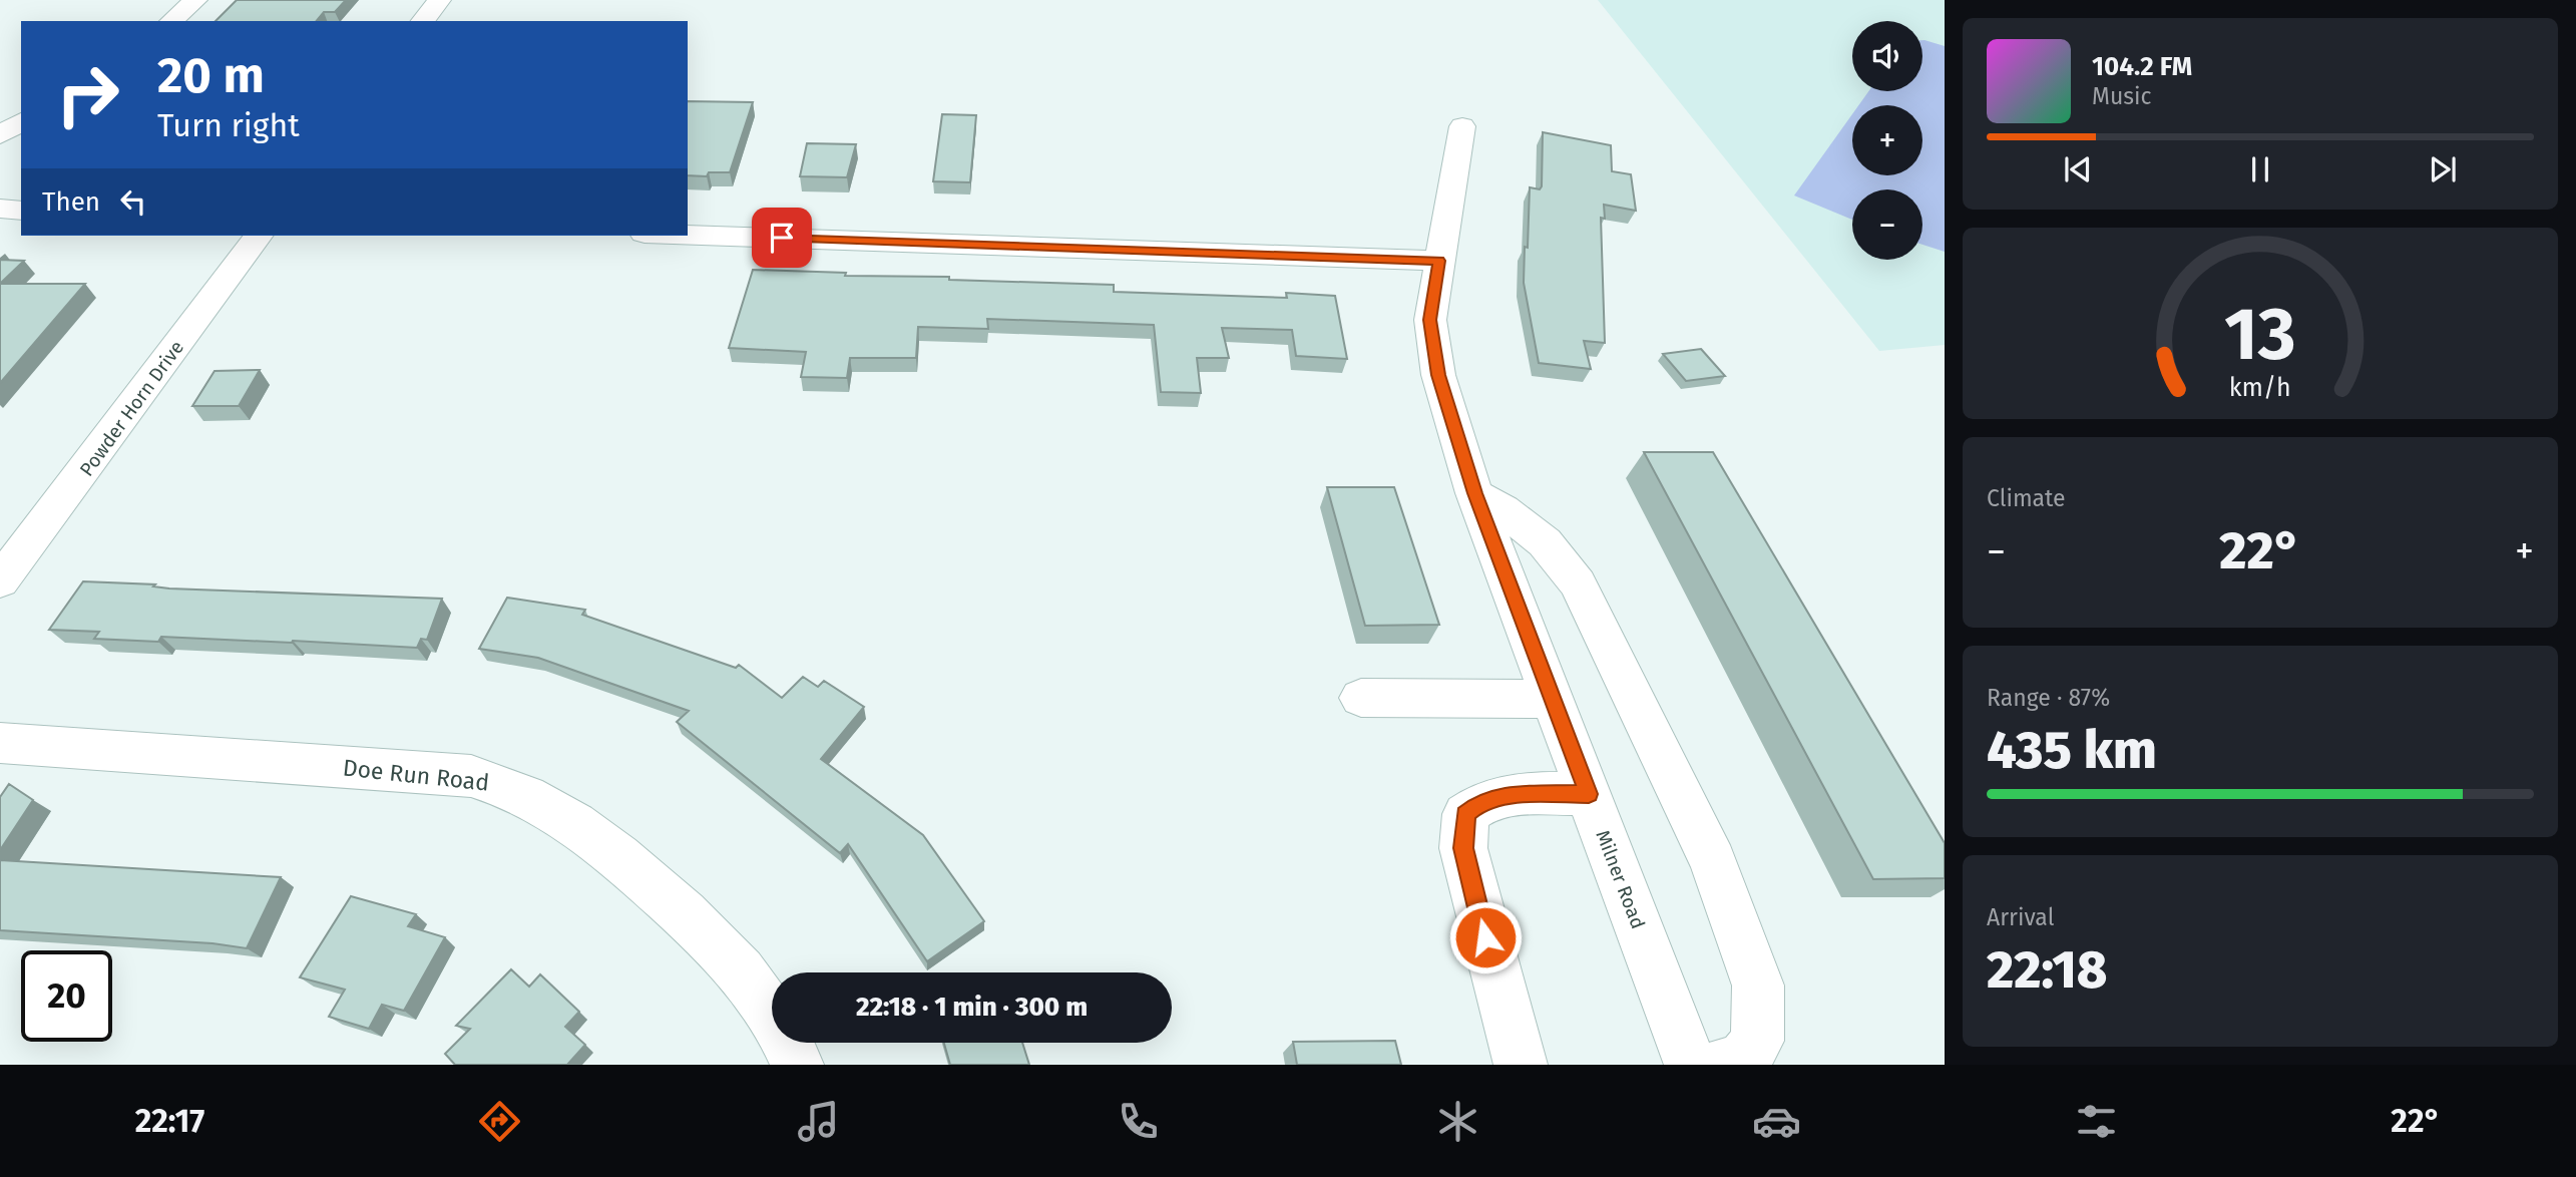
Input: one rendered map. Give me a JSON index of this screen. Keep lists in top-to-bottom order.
{
  "streets": {
    "street": ["Powder Horn Drive", "Doe Run Road", "Milner Road"]
  },
  "page": {
    "map_buttons": ["+", "−"],
    "turn": ["20 m", "Turn right"],
    "song": ["104.2 FM", "Music"],
    "then": "Then",
    "tile": [
      "Climate",
      ["Range · 87%", "435 km"],
      ["Arrival", "22:18"]
    ],
    "heat": ["−", "22°", "+"],
    "limit": "20",
    "trip": "22:18 · 1 min · 300 m",
    "tabs": ["22:17", "22°"],
    "gauge": ["13", "km/h"]
  }
}
